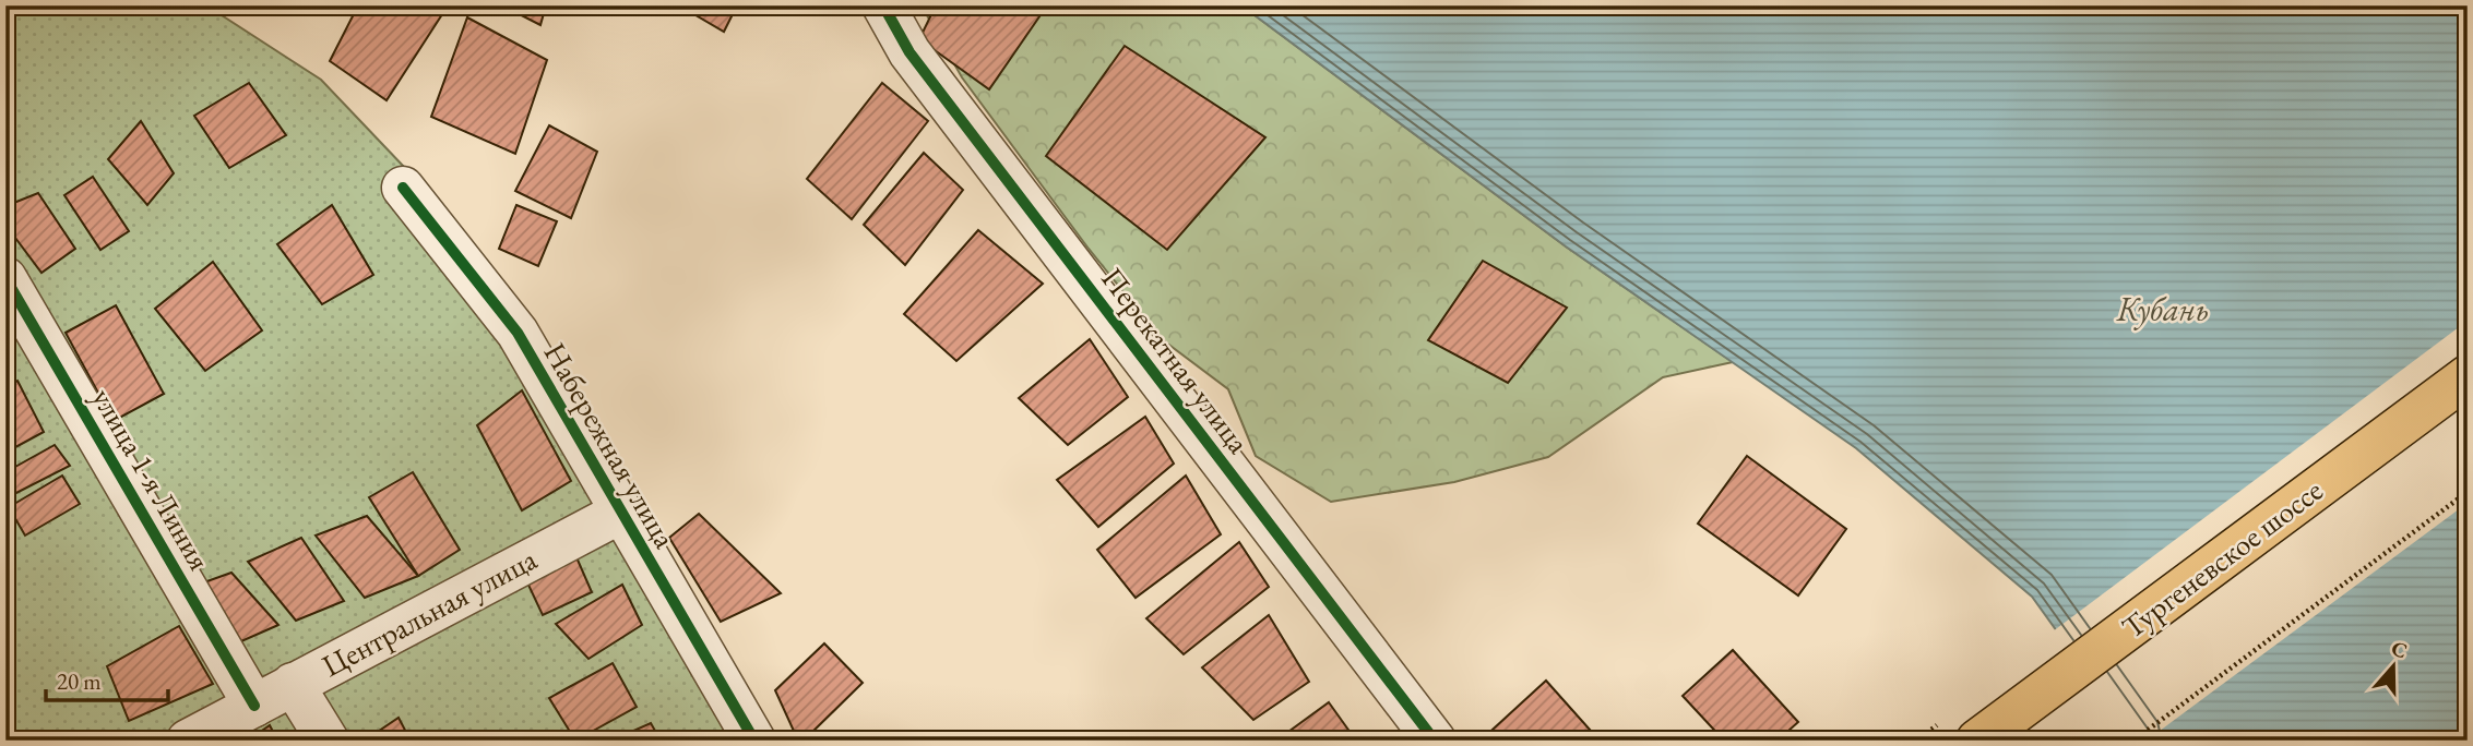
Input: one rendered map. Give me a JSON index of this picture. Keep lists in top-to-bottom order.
{
  "streets": {
    "highway": ["Тургеневское шоссе"],
    "street": [
      "Перекатная улица",
      "Набережная улица",
      "улица 1-я Линия",
      "Центральная улица"
    ]
  },
  "crossings": [
    ["Набережная улица", "Центральная улица"],
    ["улица 1-я Линия", "Центральная улица"]
  ],
  "water": ["Кубань"],
  "scale_bar": "20 m",
  "north": "top"
}
